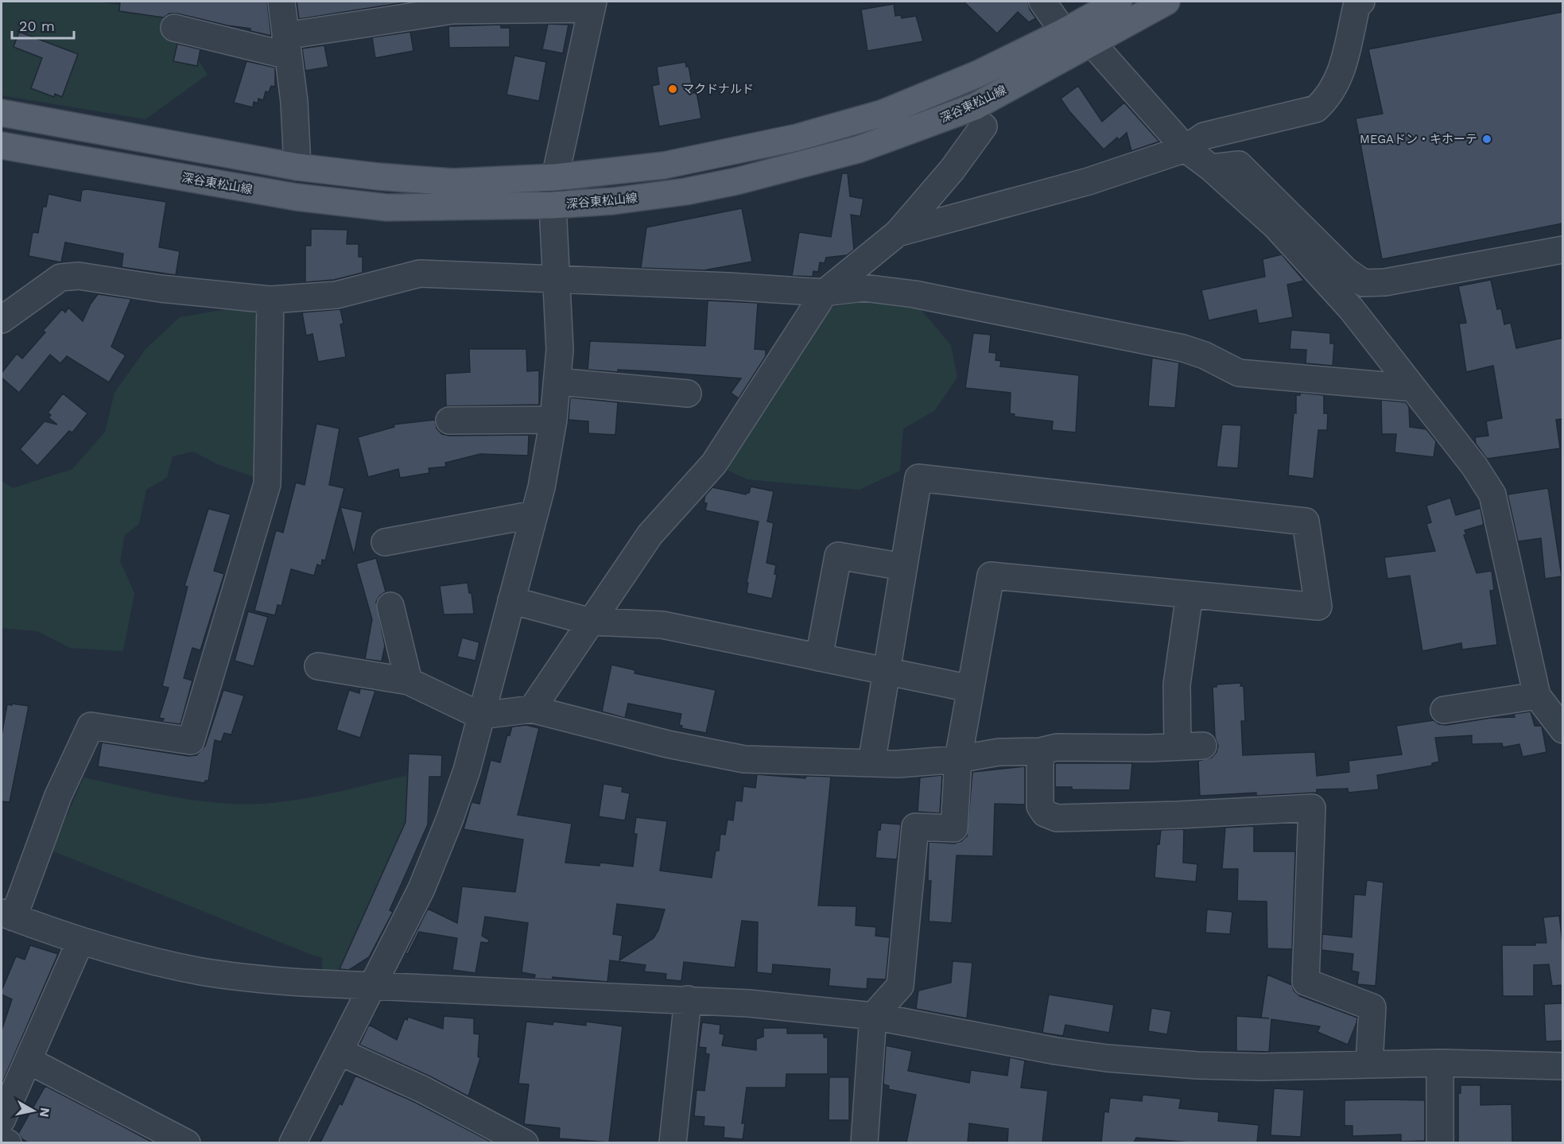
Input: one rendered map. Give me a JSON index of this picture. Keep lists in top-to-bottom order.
{
  "streets": {
    "main road": ["深谷東松山線"]
  },
  "places": ["マクドナルド", "MEGAドン・キホーテ"],
  "scale_bar": "20 m",
  "north": "right"
}
